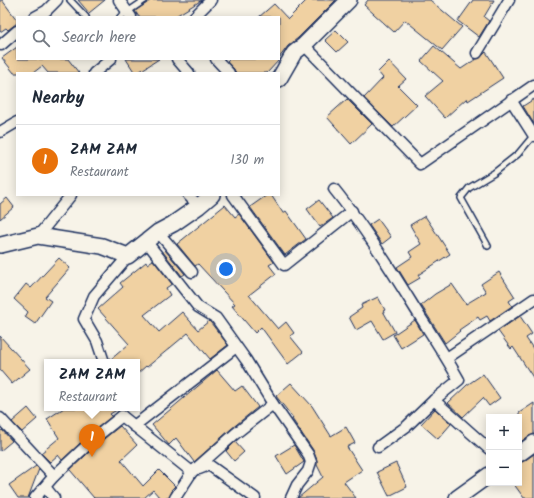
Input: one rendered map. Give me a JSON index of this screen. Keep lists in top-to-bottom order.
{
  "page": {
    "search": "Search here",
    "heading": "Nearby",
    "list": [
      {
        "mark": "1",
        "name": "ZAM ZAM",
        "note": "Restaurant",
        "value": "130 m"
      }
    ],
    "popup": ["ZAM ZAM", "Restaurant"],
    "map_buttons": ["+", "−"],
    "pins": "1"
  }
}
